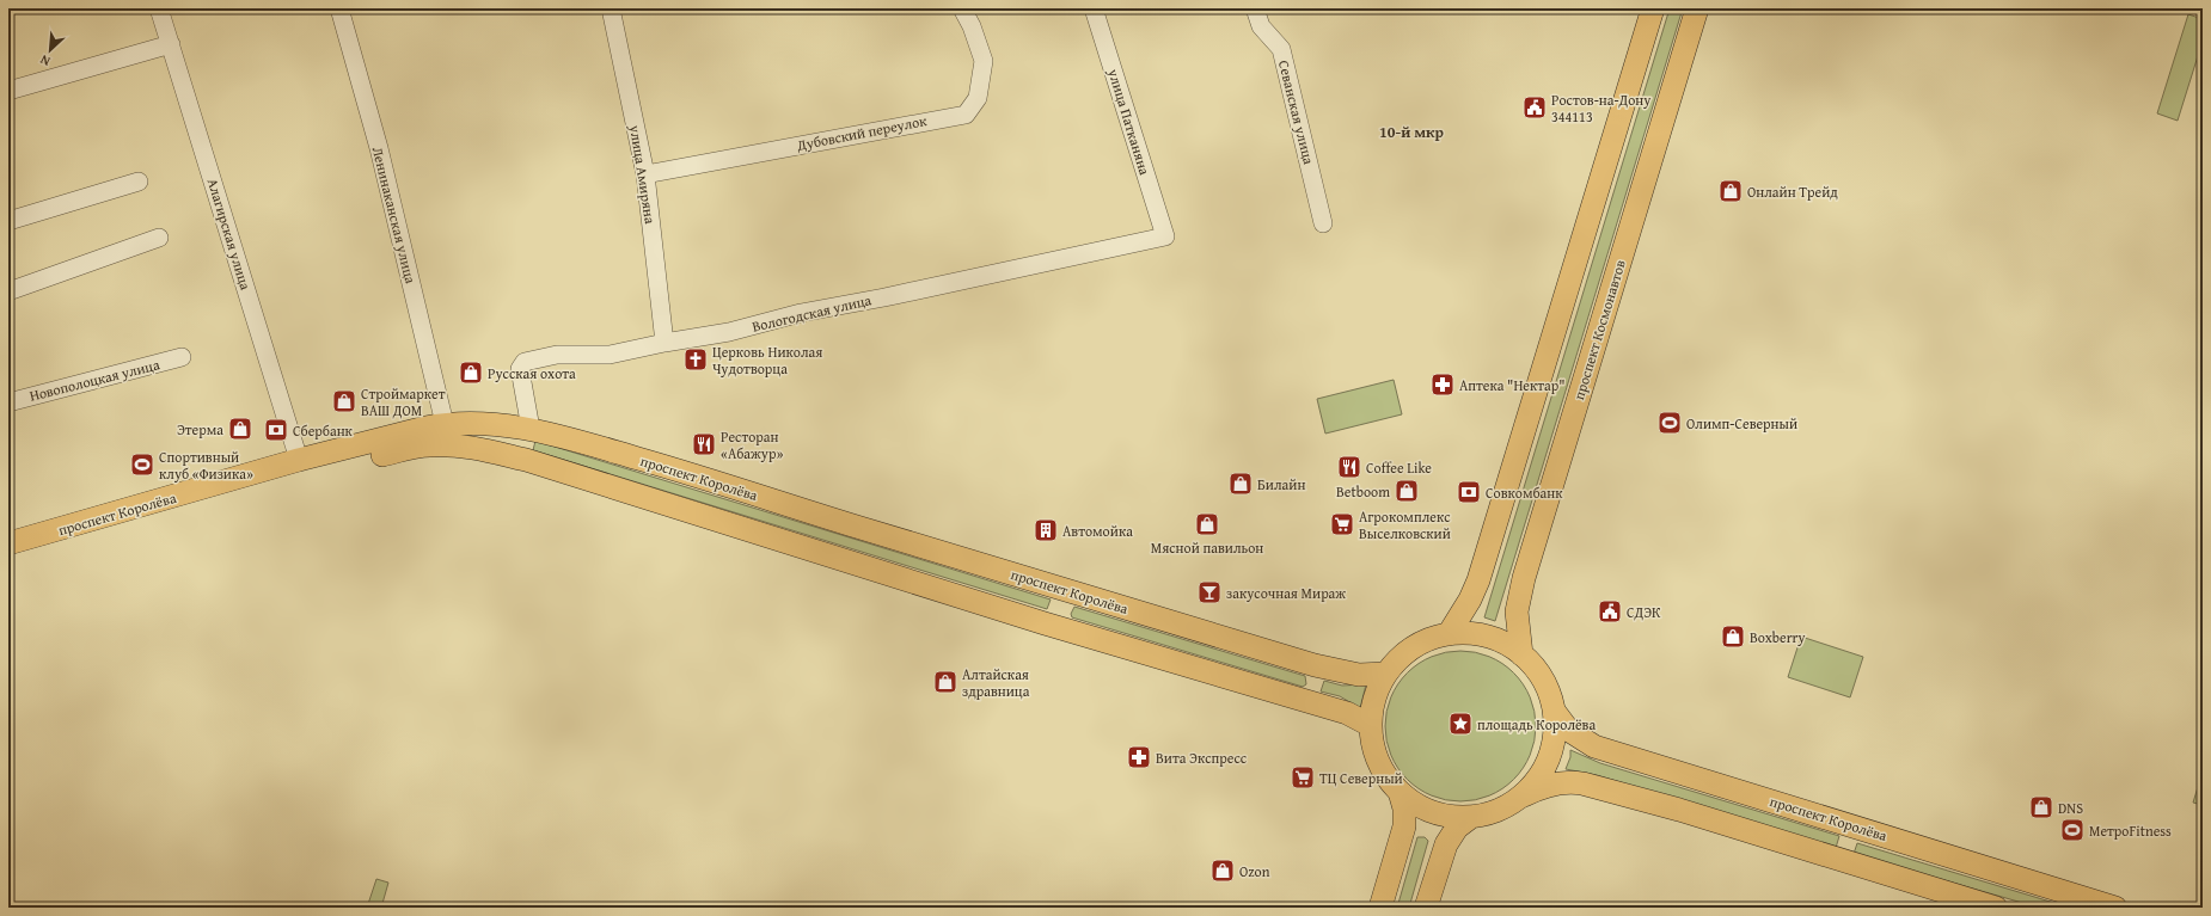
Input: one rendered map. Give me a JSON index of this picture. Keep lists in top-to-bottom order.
{
  "streets": {
    "main road": ["проспект Космонавтов", "проспект Королёва"],
    "street": [
      "Севанская улица",
      "улица Патканяна",
      "Дубовский переулок",
      "улица Амиряна",
      "Ленинаканская улица",
      "Алагирская улица",
      "Вологодская улица",
      "Новополоцкая улица"
    ]
  },
  "crossings": [
    ["улица Патканяна", "Вологодская улица"],
    ["Дубовский переулок", "улица Амиряна"],
    ["улица Амиряна", "Вологодская улица"],
    ["Ленинаканская улица", "проспект Королёва"],
    ["Алагирская улица", "проспект Королёва"],
    ["Вологодская улица", "проспект Королёва"]
  ],
  "districts": ["10-й мкр"],
  "places": {
    "public building": ["Ростов-на-Дону 344113", "СДЭК"],
    "shop": [
      "Онлайн Трейд",
      "Русская охота",
      "Строймаркет ВАШ ДОМ",
      "Этерма",
      "Билайн",
      "Betboom",
      "Мясной павильон",
      "Boxberry",
      "Алтайская здравница",
      "DNS",
      "Ozon"
    ],
    "church": ["Церковь Николая Чудотворца"],
    "pharmacy": ["Аптека \"Нектар\"", "Вита Экспресс"],
    "sports": ["Олимп-Северный", "Спортивный клуб «Физика»", "МетроFitness"],
    "bank": ["Сбербанк", "Совкомбанк"],
    "restaurant": ["Ресторан «Абажур»", "Coffee Like"],
    "supermarket": ["Агрокомплекс Выселковский", "ТЦ Северный"],
    "building": ["Автомойка"],
    "bar": ["закусочная Мираж"],
    "place": ["площадь Королёва"]
  },
  "north": "bottom left"
}
